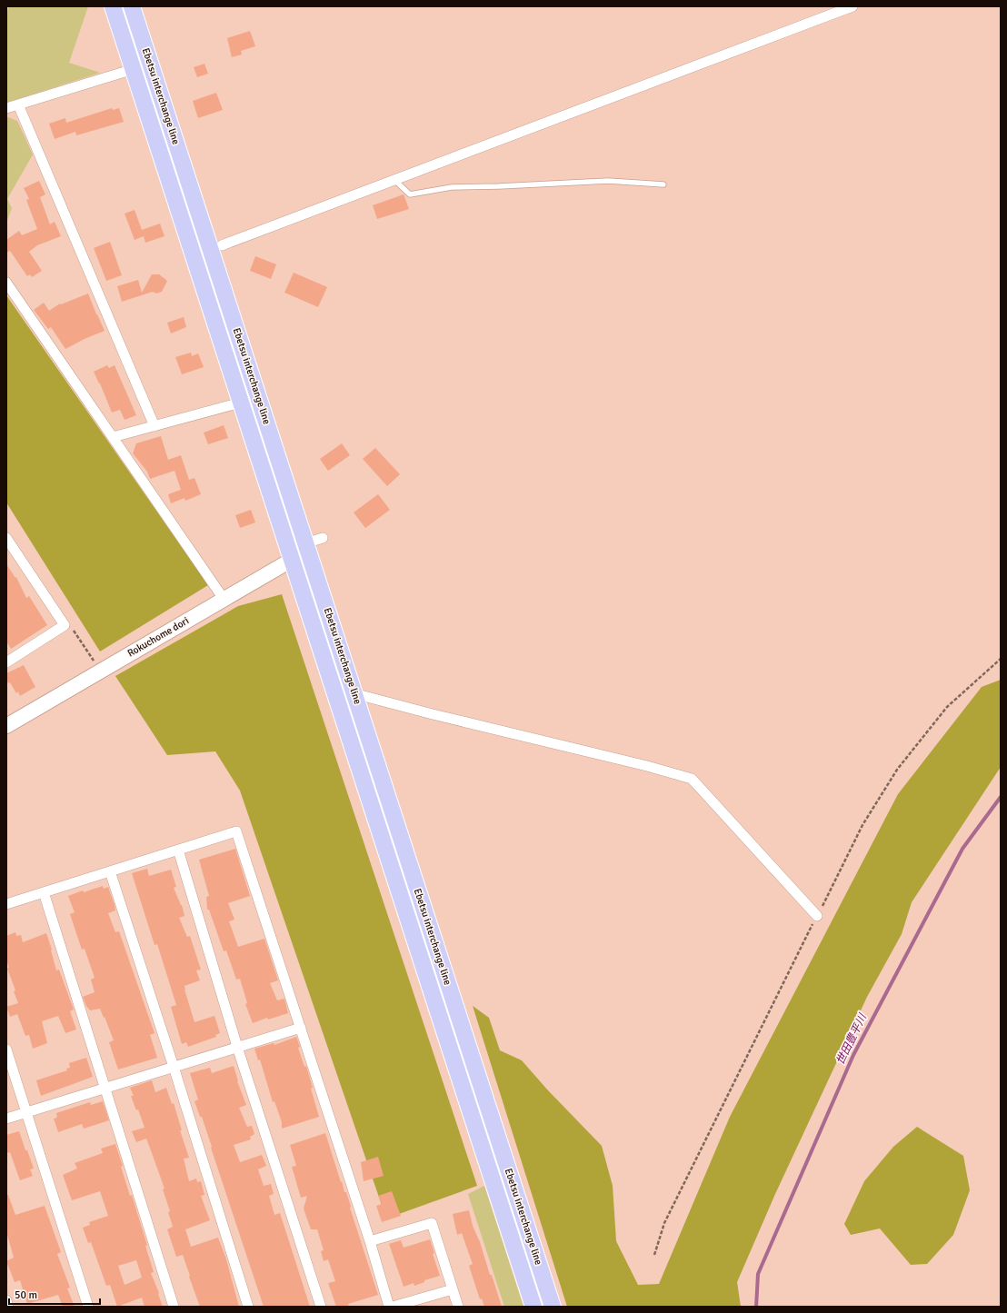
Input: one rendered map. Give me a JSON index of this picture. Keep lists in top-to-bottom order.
{
  "streets": {
    "main road": ["Ebetsu interchange line"],
    "street": ["Rokuchome dori"]
  },
  "crossings": [
    ["Ebetsu interchange line", "Rokuchome dori"]
  ],
  "water": ["世田豊平川"],
  "scale_bar": "50 m"
}
